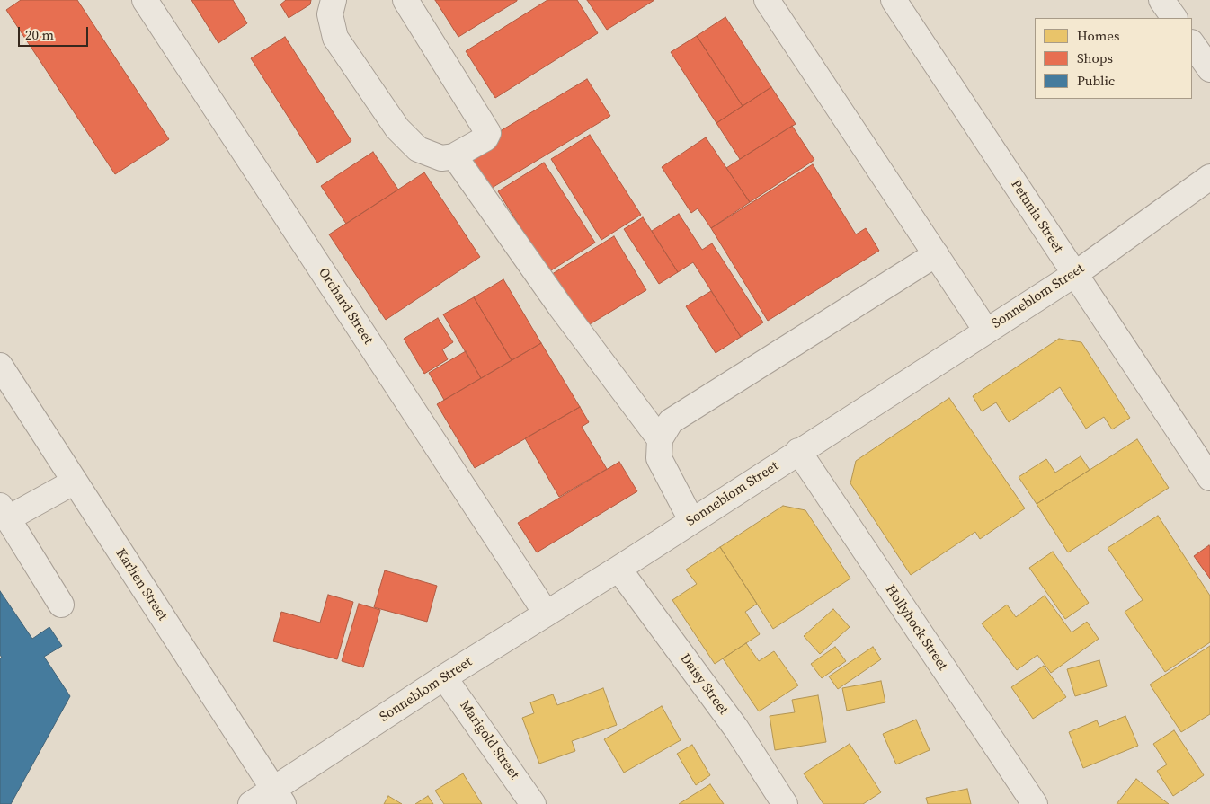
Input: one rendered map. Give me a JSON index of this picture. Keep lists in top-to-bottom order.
{
  "streets": {
    "street": [
      "Petunia Street",
      "Sonneblom Street",
      "Orchard Street",
      "Karlien Street",
      "Hollyhock Street",
      "Daisy Street",
      "Marigold Street"
    ]
  },
  "crossings": [
    ["Petunia Street", "Sonneblom Street"],
    ["Sonneblom Street", "Orchard Street"],
    ["Sonneblom Street", "Karlien Street"],
    ["Sonneblom Street", "Hollyhock Street"],
    ["Sonneblom Street", "Daisy Street"],
    ["Sonneblom Street", "Marigold Street"]
  ],
  "legend": ["Homes", "Shops", "Public"],
  "scale_bar": "20 m"
}
